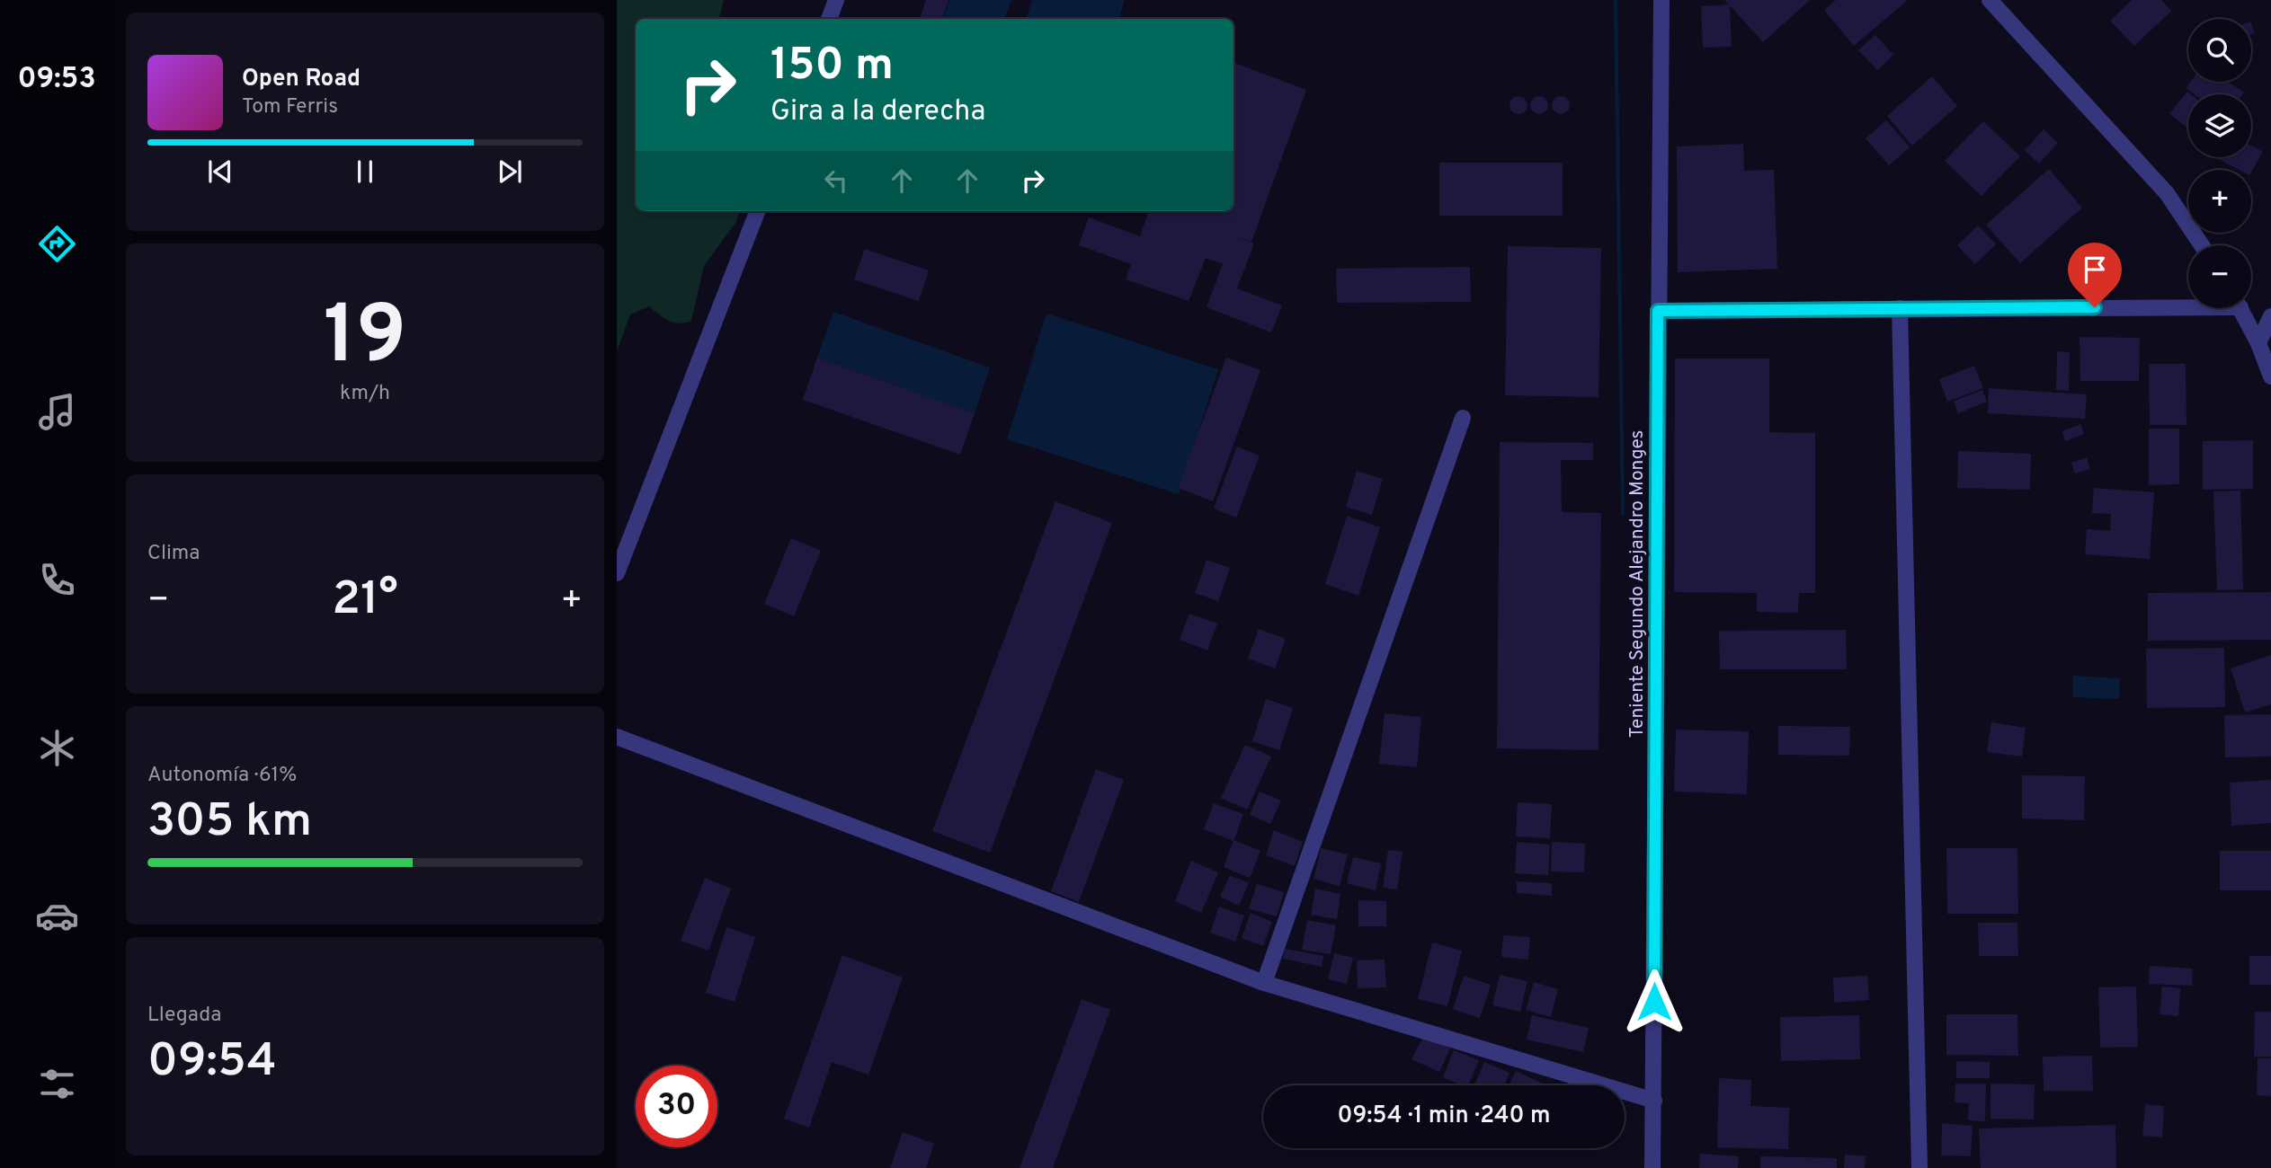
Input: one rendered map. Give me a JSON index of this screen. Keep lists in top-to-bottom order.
{
  "streets": {
    "street": ["Teniente Segundo Alejandro Monges"]
  },
  "page": {
    "tabs": "09:53",
    "map_buttons": ["+", "−"],
    "turn": ["150 m", "Gira a la derecha"],
    "song": ["Open Road", "Tom Ferris"],
    "tile": [
      ["19", "km/h"],
      "Clima",
      ["Autonomía · 61%", "305 km"],
      ["Llegada", "09:54"]
    ],
    "heat": ["−", "21°", "+"],
    "limit": "30",
    "trip": "09:54 · 1 min · 240 m"
  }
}
